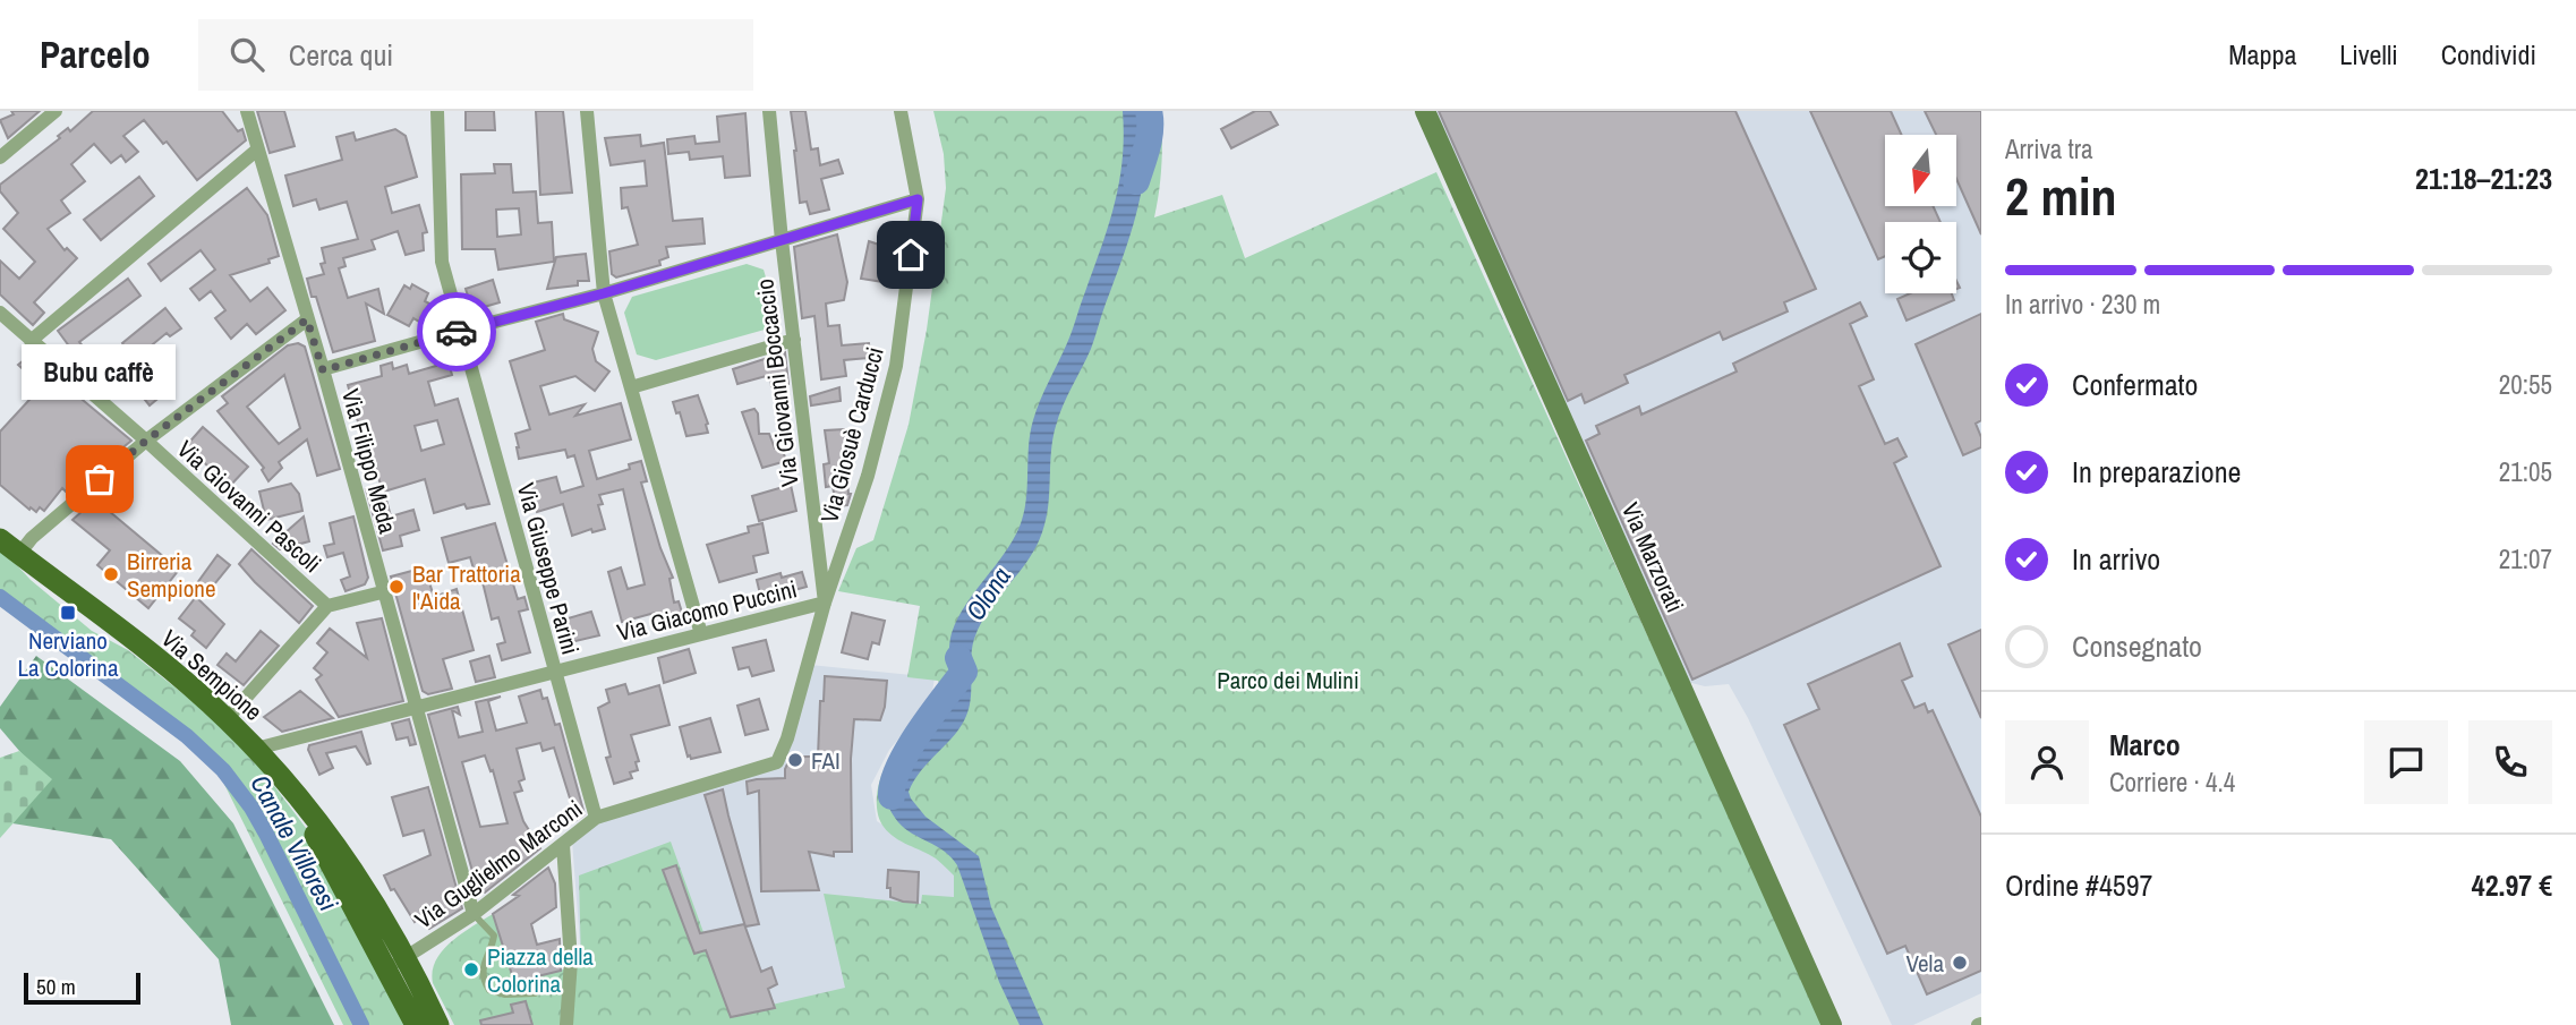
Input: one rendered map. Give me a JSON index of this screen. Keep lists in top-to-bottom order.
{
  "streets": {
    "main road": ["Via Sempione"],
    "street": [
      "Via Giovanni Boccaccio",
      "Via Giosuè Carducci",
      "Via Filippo Meda",
      "Via Giovanni Pascoli",
      "Via Marzorati",
      "Via Giuseppe Parini",
      "Via Giacomo Puccini",
      "Via Guglielmo Marconi"
    ]
  },
  "crossings": [
    ["Via Giovanni Boccaccio", "Via Giosuè Carducci"],
    ["Via Giovanni Boccaccio", "Via Giacomo Puccini"],
    ["Via Giosuè Carducci", "Via Giacomo Puccini"],
    ["Via Giosuè Carducci", "Via Guglielmo Marconi"],
    ["Via Filippo Meda", "Via Giacomo Puccini"],
    ["Via Filippo Meda", "Via Guglielmo Marconi"],
    ["Via Giuseppe Parini", "Via Giacomo Puccini"],
    ["Via Giuseppe Parini", "Via Guglielmo Marconi"],
    ["Via Giacomo Puccini", "Via Sempione"],
    ["Via Sempione", "Via Guglielmo Marconi"]
  ],
  "water": ["Olona", "Canale Villoresi"],
  "parks": ["Parco dei Mulini"],
  "places": {
    "other": [
      "Bubu caffè",
      "Birreria Sempione",
      "Bar Trattoria l'Aida",
      "FAI",
      "Vela",
      "Piazza della Colorina"
    ],
    "transit": ["Nerviano La Colorina"]
  },
  "scale_bar": "50 m",
  "north": "bottom",
  "page": {
    "header": "Parcelo",
    "search": "Cerca qui",
    "nav": ["Mappa", "Livelli", "Condividi"],
    "heading": ["2 min", "Arriva tra", "21:18–21:23"],
    "panel": [
      "Marco",
      "Corriere · 4.4",
      "Ordine #4597",
      "42.97 €"
    ],
    "bar": "In arrivo · 230 m",
    "list": [
      ["Confermato", "20:55"],
      ["In preparazione", "21:05"],
      ["In arrivo", "21:07"],
      "Consegnato"
    ],
    "bubble": "Bubu caffè",
    "scale": "50 m"
  }
}
